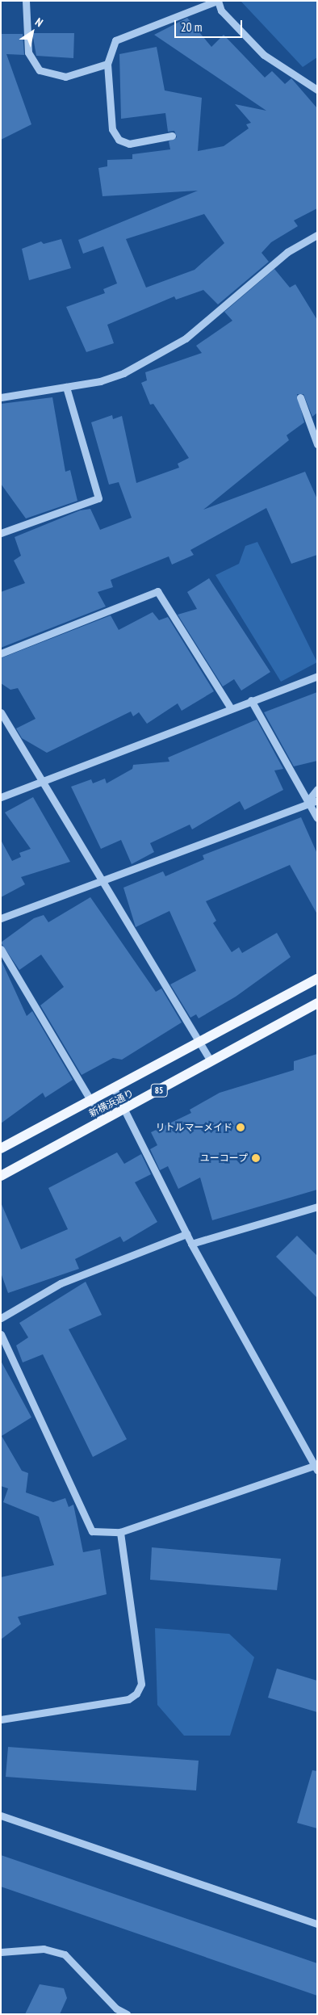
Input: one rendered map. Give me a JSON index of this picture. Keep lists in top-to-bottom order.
{
  "streets": {
    "main road": ["85", "新横浜通り"]
  },
  "places": ["リトルマーメイド", "ユーコープ"],
  "scale_bar": "20 m",
  "north": "top right"
}
